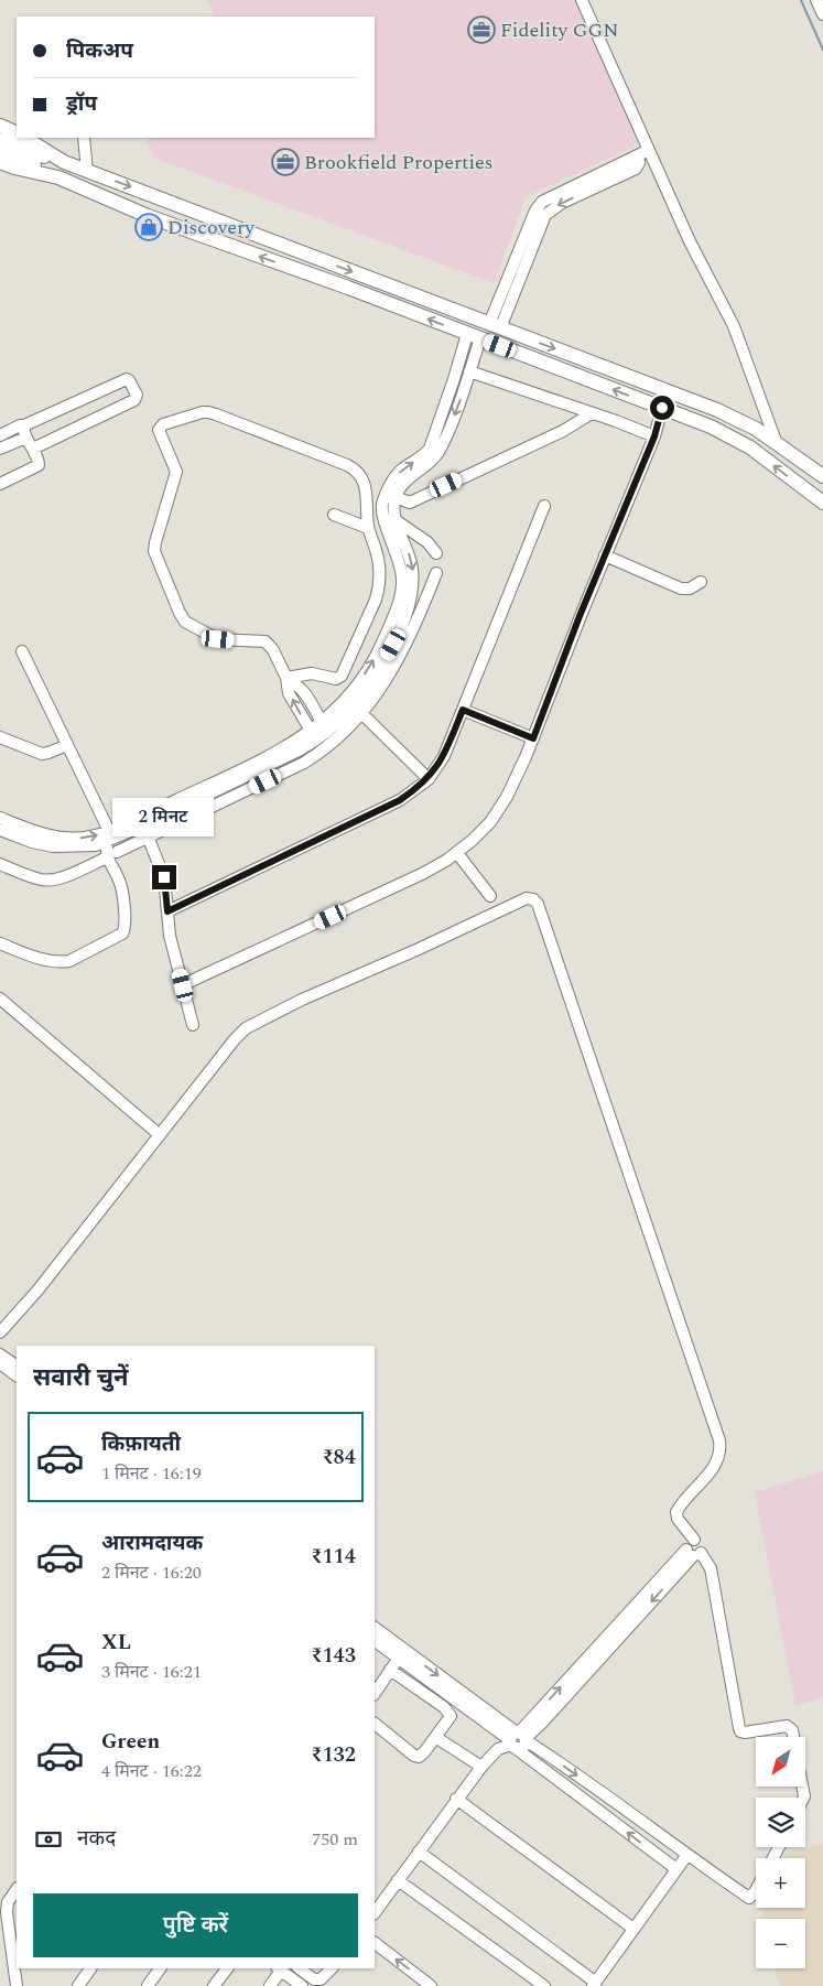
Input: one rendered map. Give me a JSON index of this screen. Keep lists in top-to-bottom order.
{
  "places": {
    "office": ["Fidelity GGN", "Brookfield Properties"],
    "shop": ["Discovery"]
  },
  "north": "bottom left",
  "page": {
    "banner": ["पिकअप", "ड्रॉप"],
    "bubble": "2 मिनट",
    "heading": "सवारी चुनें",
    "list": [
      {
        "name": "किफ़ायती",
        "note": "1 मिनट · 16:19",
        "value": "₹84"
      },
      {
        "name": "आरामदायक",
        "note": "2 मिनट · 16:20",
        "value": "₹114"
      },
      {
        "name": "XL",
        "note": "3 मिनट · 16:21",
        "value": "₹143"
      },
      {
        "name": "Green",
        "note": "4 मिनट · 16:22",
        "value": "₹132"
      }
    ],
    "map_buttons": ["+", "−"],
    "pay": ["नकद", "750 m"],
    "buttons": "पुष्टि करें"
  }
}
